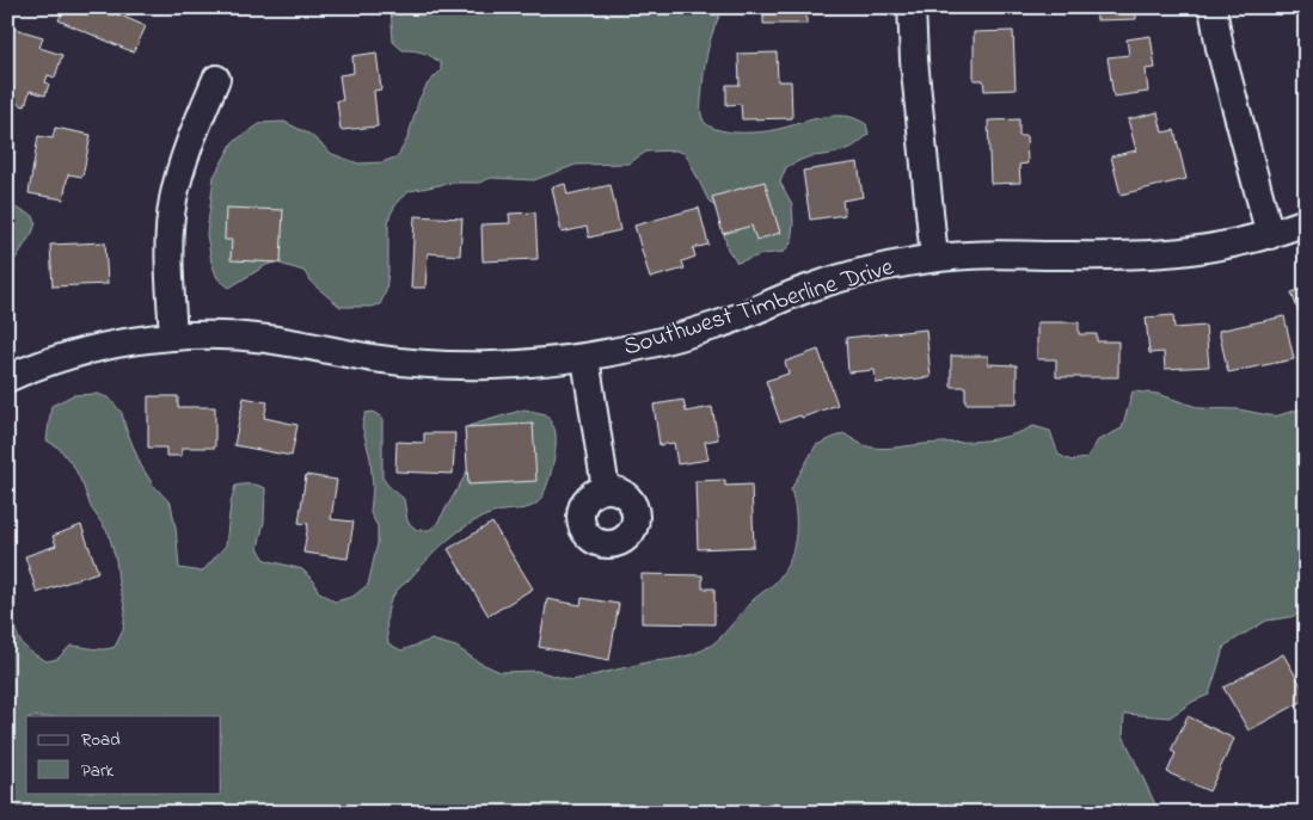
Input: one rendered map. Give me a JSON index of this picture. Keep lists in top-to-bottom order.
{
  "streets": {
    "street": ["Southwest Timberline Drive"]
  },
  "legend": ["Road", "Park"]
}
